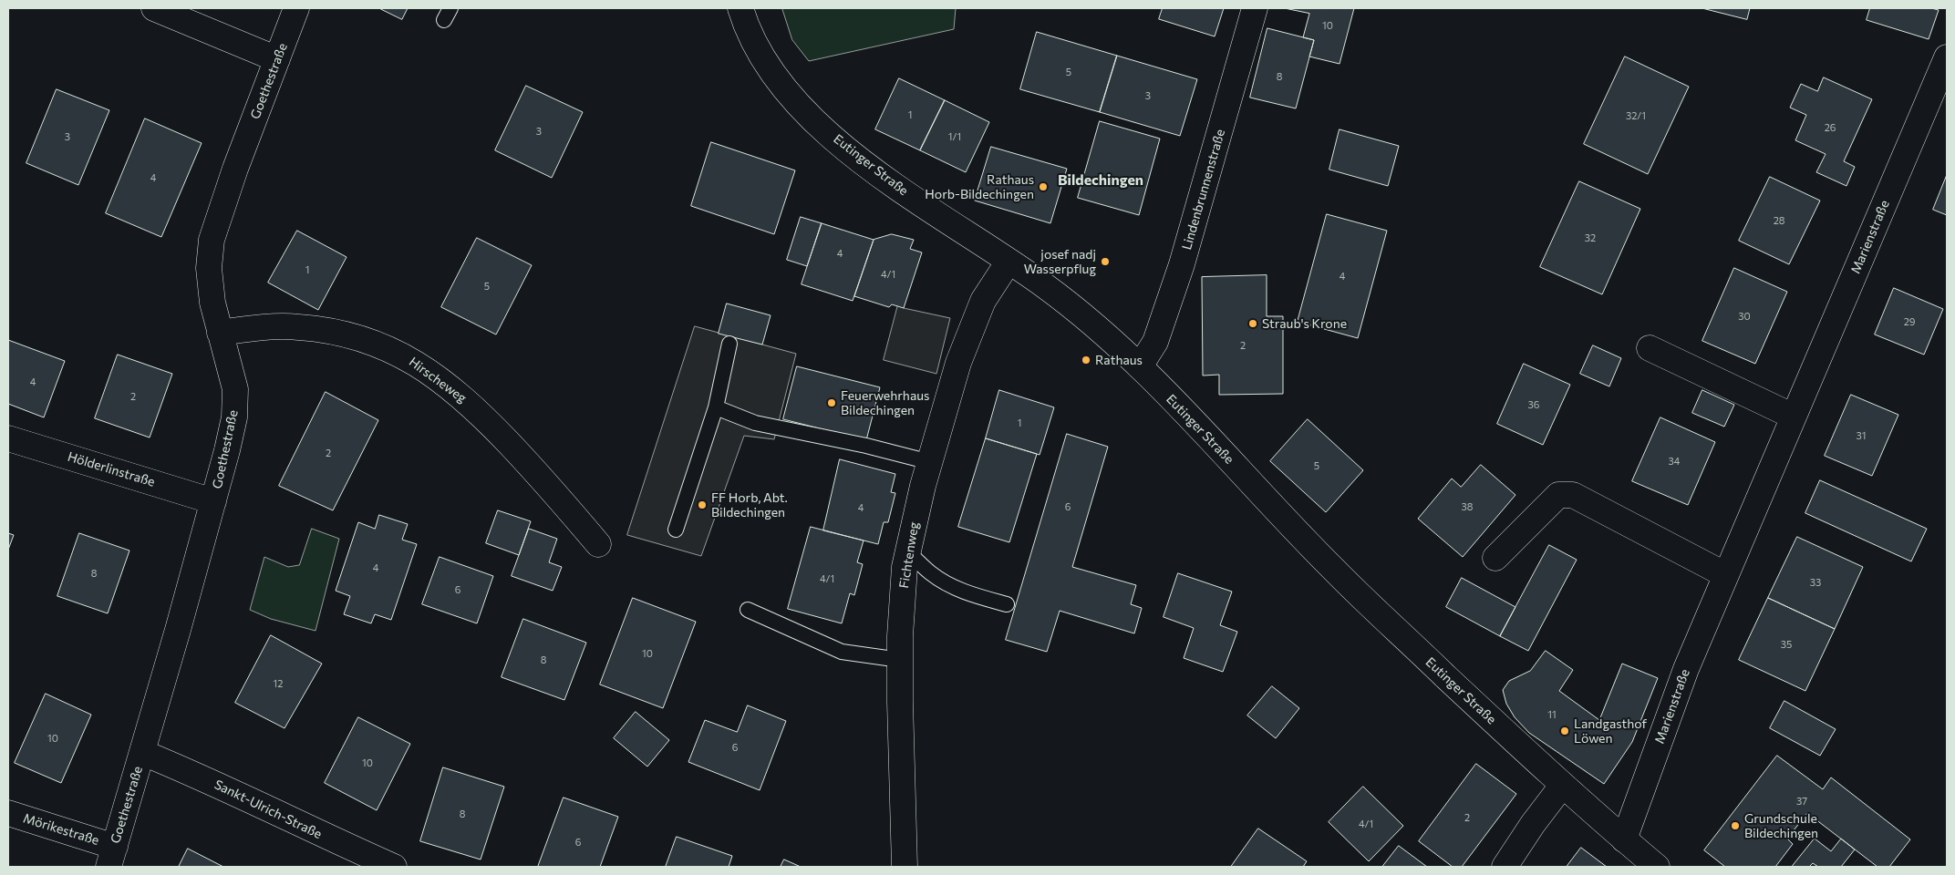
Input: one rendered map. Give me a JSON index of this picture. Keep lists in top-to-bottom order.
{
  "streets": {
    "street": [
      "Goethestraße",
      "Eutinger Straße",
      "Lindenbrunnenstraße",
      "Marienstraße",
      "Hirscheweg",
      "Hölderlinstraße",
      "Fichtenweg",
      "Sankt-Ulrich-Straße",
      "Mörikestraße"
    ]
  },
  "crossings": [
    ["Goethestraße", "Hirscheweg"],
    ["Goethestraße", "Hölderlinstraße"],
    ["Goethestraße", "Sankt-Ulrich-Straße"],
    ["Goethestraße", "Mörikestraße"],
    ["Eutinger Straße", "Lindenbrunnenstraße"],
    ["Eutinger Straße", "Marienstraße"],
    ["Eutinger Straße", "Fichtenweg"]
  ],
  "districts": ["Bildechingen"],
  "places": [
    "Rathaus Horb-Bildechingen",
    "josef nadj Wasserpflug",
    "Straub's Krone",
    "Rathaus",
    "Feuerwehrhaus Bildechingen",
    "FF Horb, Abt. Bildechingen",
    "Landgasthof Löwen",
    "Grundschule Bildechingen"
  ],
  "house_numbers": [
    "10",
    "5",
    "8",
    "3",
    "1",
    "32/1",
    "26",
    "3",
    "3",
    "1/1",
    "4",
    "28",
    "32",
    "4",
    "1",
    "4/1",
    "4",
    "5",
    "30",
    "29",
    "2",
    "4",
    "2",
    "36",
    "1",
    "31",
    "2",
    "34",
    "5",
    "6",
    "38",
    "4",
    "4",
    "8",
    "4/1",
    "33",
    "6",
    "35",
    "10",
    "8",
    "12",
    "11",
    "10",
    "6",
    "10",
    "37",
    "8",
    "2",
    "4/1",
    "6"
  ]
}
